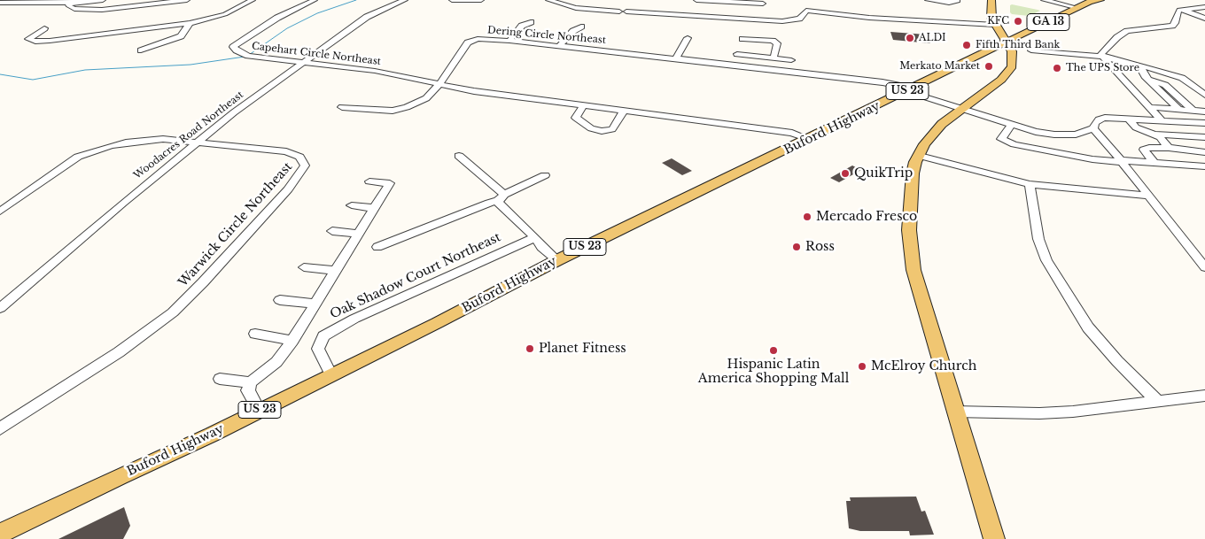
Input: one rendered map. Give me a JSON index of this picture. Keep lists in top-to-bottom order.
{
  "streets": {
    "main road": ["GA 13", "US 23", "Buford Highway"],
    "street": [
      "Dering Circle Northeast",
      "Capehart Circle Northeast",
      "Woodacres Road Northeast",
      "Warwick Circle Northeast",
      "Oak Shadow Court Northeast"
    ]
  },
  "crossings": [
    ["Dering Circle Northeast", "Capehart Circle Northeast"],
    ["Dering Circle Northeast", "Buford Highway"],
    ["Capehart Circle Northeast", "Woodacres Road Northeast"],
    ["Buford Highway", "Oak Shadow Court Northeast"],
    ["Woodacres Road Northeast", "Warwick Circle Northeast"]
  ],
  "places": [
    "KFC",
    "ALDI",
    "Fifth Third Bank",
    "Merkato Market",
    "The UPS Store",
    "QuikTrip",
    "Mercado Fresco",
    "Ross",
    "Planet Fitness",
    "Hispanic Latin America Shopping Mall",
    "McElroy Church"
  ]
}
